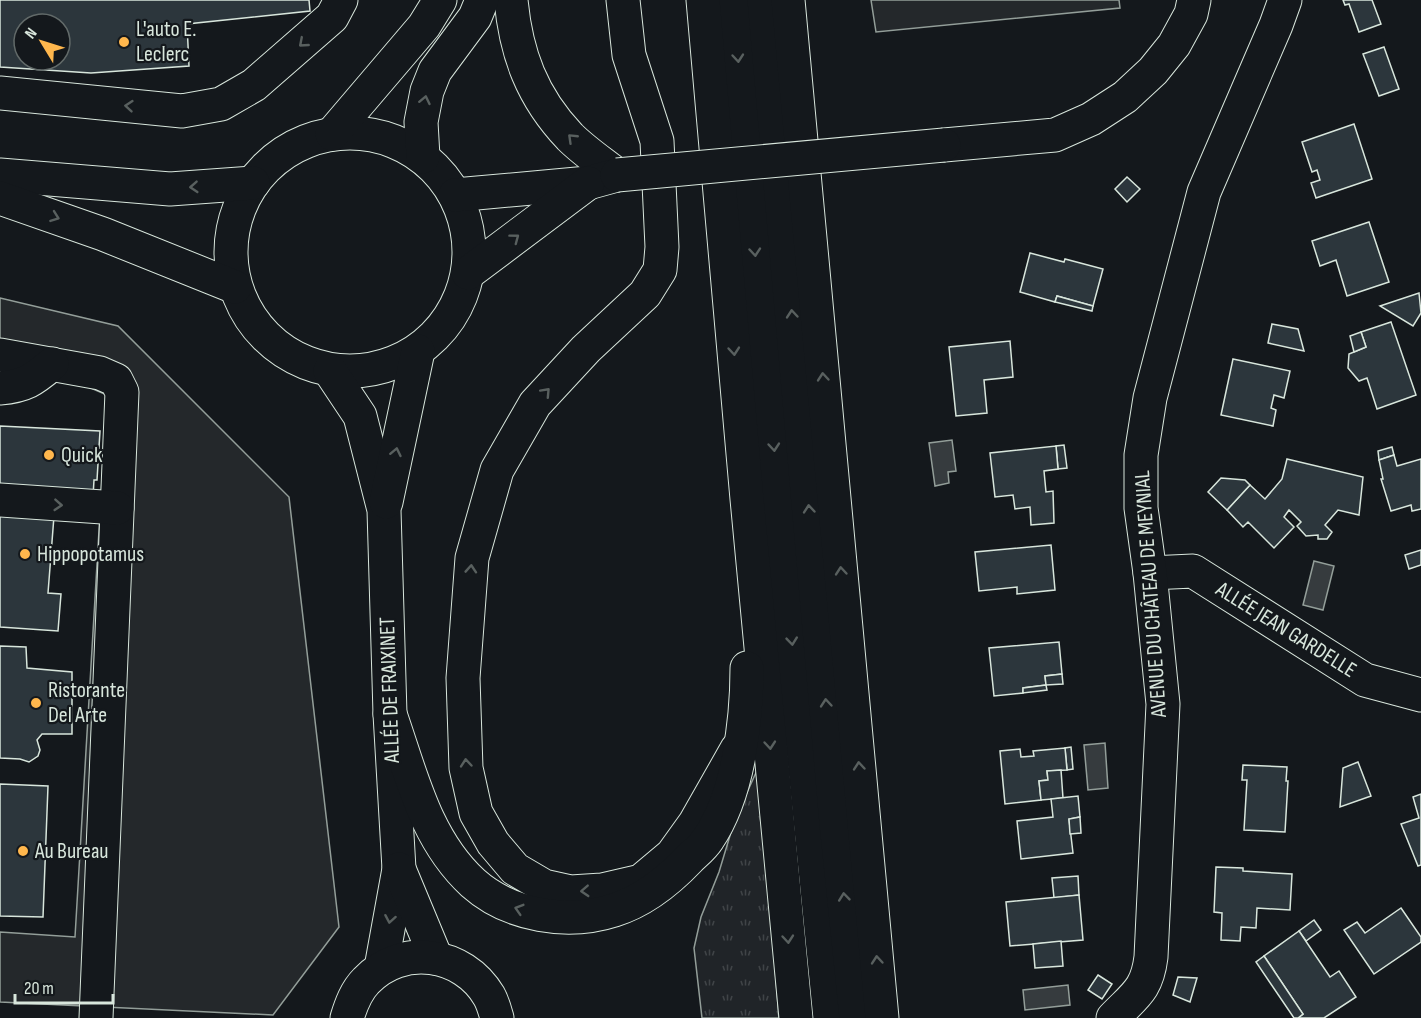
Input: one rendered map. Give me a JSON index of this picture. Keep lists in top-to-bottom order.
{
  "streets": {
    "street": ["AVENUE DU CHÂTEAU DE MEYNIAL", "ALLÉE JEAN GARDELLE", "ALLÉE DE FRAIXINET"]
  },
  "crossings": [
    ["AVENUE DU CHÂTEAU DE MEYNIAL", "ALLÉE JEAN GARDELLE"]
  ],
  "places": [
    "L'auto E. Leclerc",
    "Quick",
    "Hippopotamus",
    "Ristorante Del Arte",
    "Au Bureau"
  ],
  "scale_bar": "20 m",
  "north": "top left"
}
